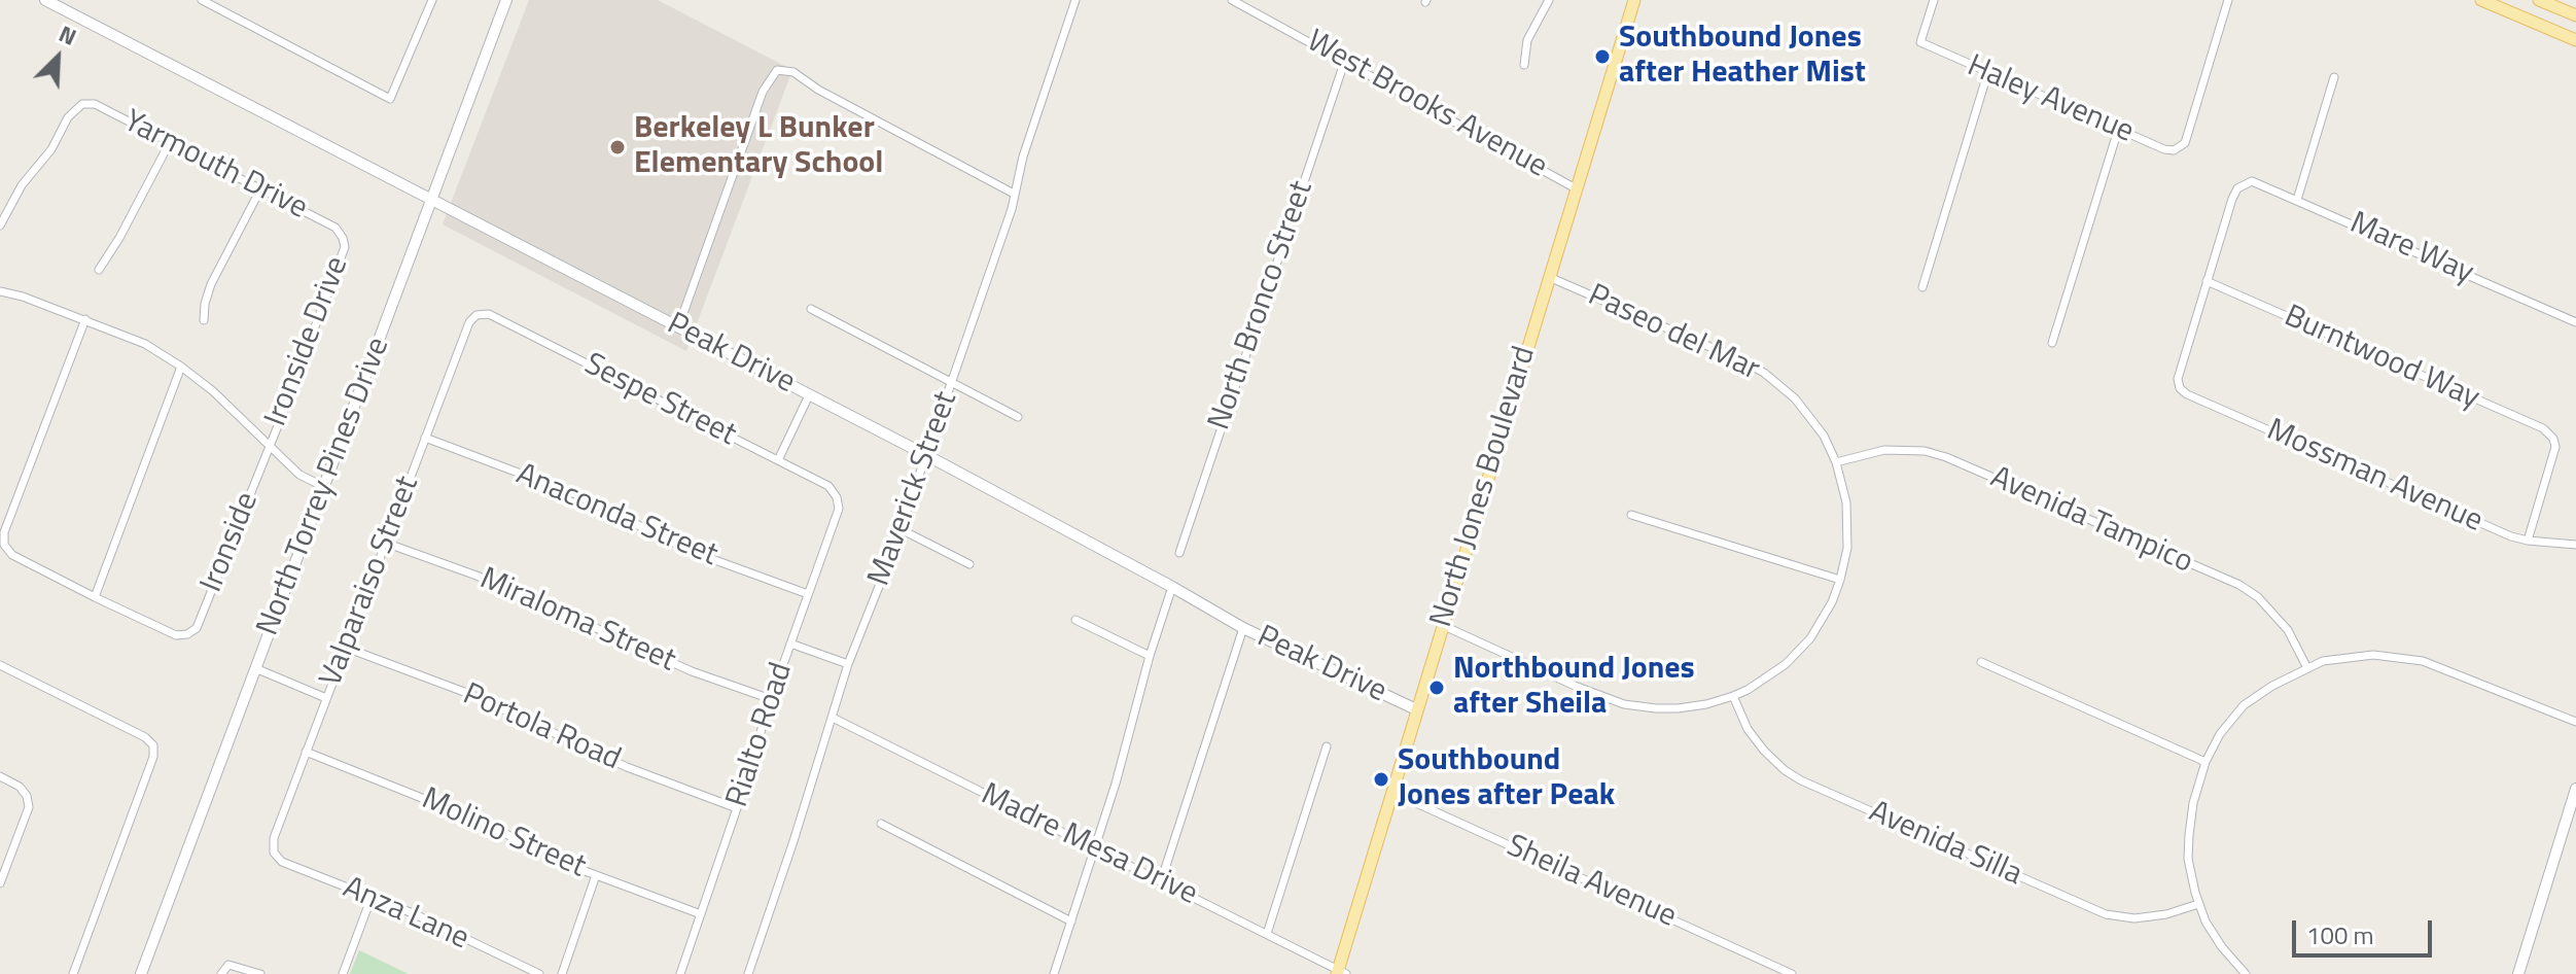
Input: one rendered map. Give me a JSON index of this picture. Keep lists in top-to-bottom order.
{
  "streets": {
    "main road": ["North Jones Boulevard"],
    "street": [
      "Haley Avenue",
      "West Brooks Avenue",
      "Yarmouth Drive",
      "Mare Way",
      "North Bronco Street",
      "Paseo del Mar",
      "Ironside Drive",
      "Peak Drive",
      "Burntwood Way",
      "Sespe Street",
      "Mossman Avenue",
      "North Torrey Pines Drive",
      "Maverick Street",
      "Anaconda Street",
      "Avenida Tampico",
      "Ironside",
      "Valparaiso Street",
      "Miraloma Street",
      "Portola Road",
      "Rialto Road",
      "Molino Street",
      "Avenida Silla",
      "Madre Mesa Drive",
      "Sheila Avenue",
      "Anza Lane"
    ]
  },
  "crossings": [
    ["West Brooks Avenue", "North Bronco Street"],
    ["West Brooks Avenue", "North Jones Boulevard"],
    ["Yarmouth Drive", "Ironside Drive"],
    ["Mare Way", "Burntwood Way"],
    ["Mare Way", "Mossman Avenue"],
    ["Paseo del Mar", "North Jones Boulevard"],
    ["Paseo del Mar", "Avenida Tampico"],
    ["Paseo del Mar", "Avenida Silla"],
    ["Ironside Drive", "Ironside"],
    ["Peak Drive", "North Torrey Pines Drive"],
    ["Peak Drive", "North Jones Boulevard"],
    ["Peak Drive", "Maverick Street"],
    ["Burntwood Way", "Mossman Avenue"],
    ["Sespe Street", "Valparaiso Street"],
    ["Sespe Street", "Rialto Road"],
    ["North Jones Boulevard", "Madre Mesa Drive"],
    ["North Jones Boulevard", "Sheila Avenue"],
    ["Maverick Street", "Madre Mesa Drive"],
    ["Anaconda Street", "Valparaiso Street"],
    ["Anaconda Street", "Rialto Road"],
    ["Valparaiso Street", "Miraloma Street"],
    ["Valparaiso Street", "Portola Road"],
    ["Valparaiso Street", "Molino Street"],
    ["Valparaiso Street", "Anza Lane"],
    ["Miraloma Street", "Rialto Road"],
    ["Portola Road", "Rialto Road"],
    ["Rialto Road", "Molino Street"]
  ],
  "places": [
    "Southbound Jones after Heather Mist",
    "Berkeley L Bunker Elementary School",
    "Northbound Jones after Sheila",
    "Southbound Jones after Peak"
  ],
  "scale_bar": "100 m",
  "north": "top right"
}
